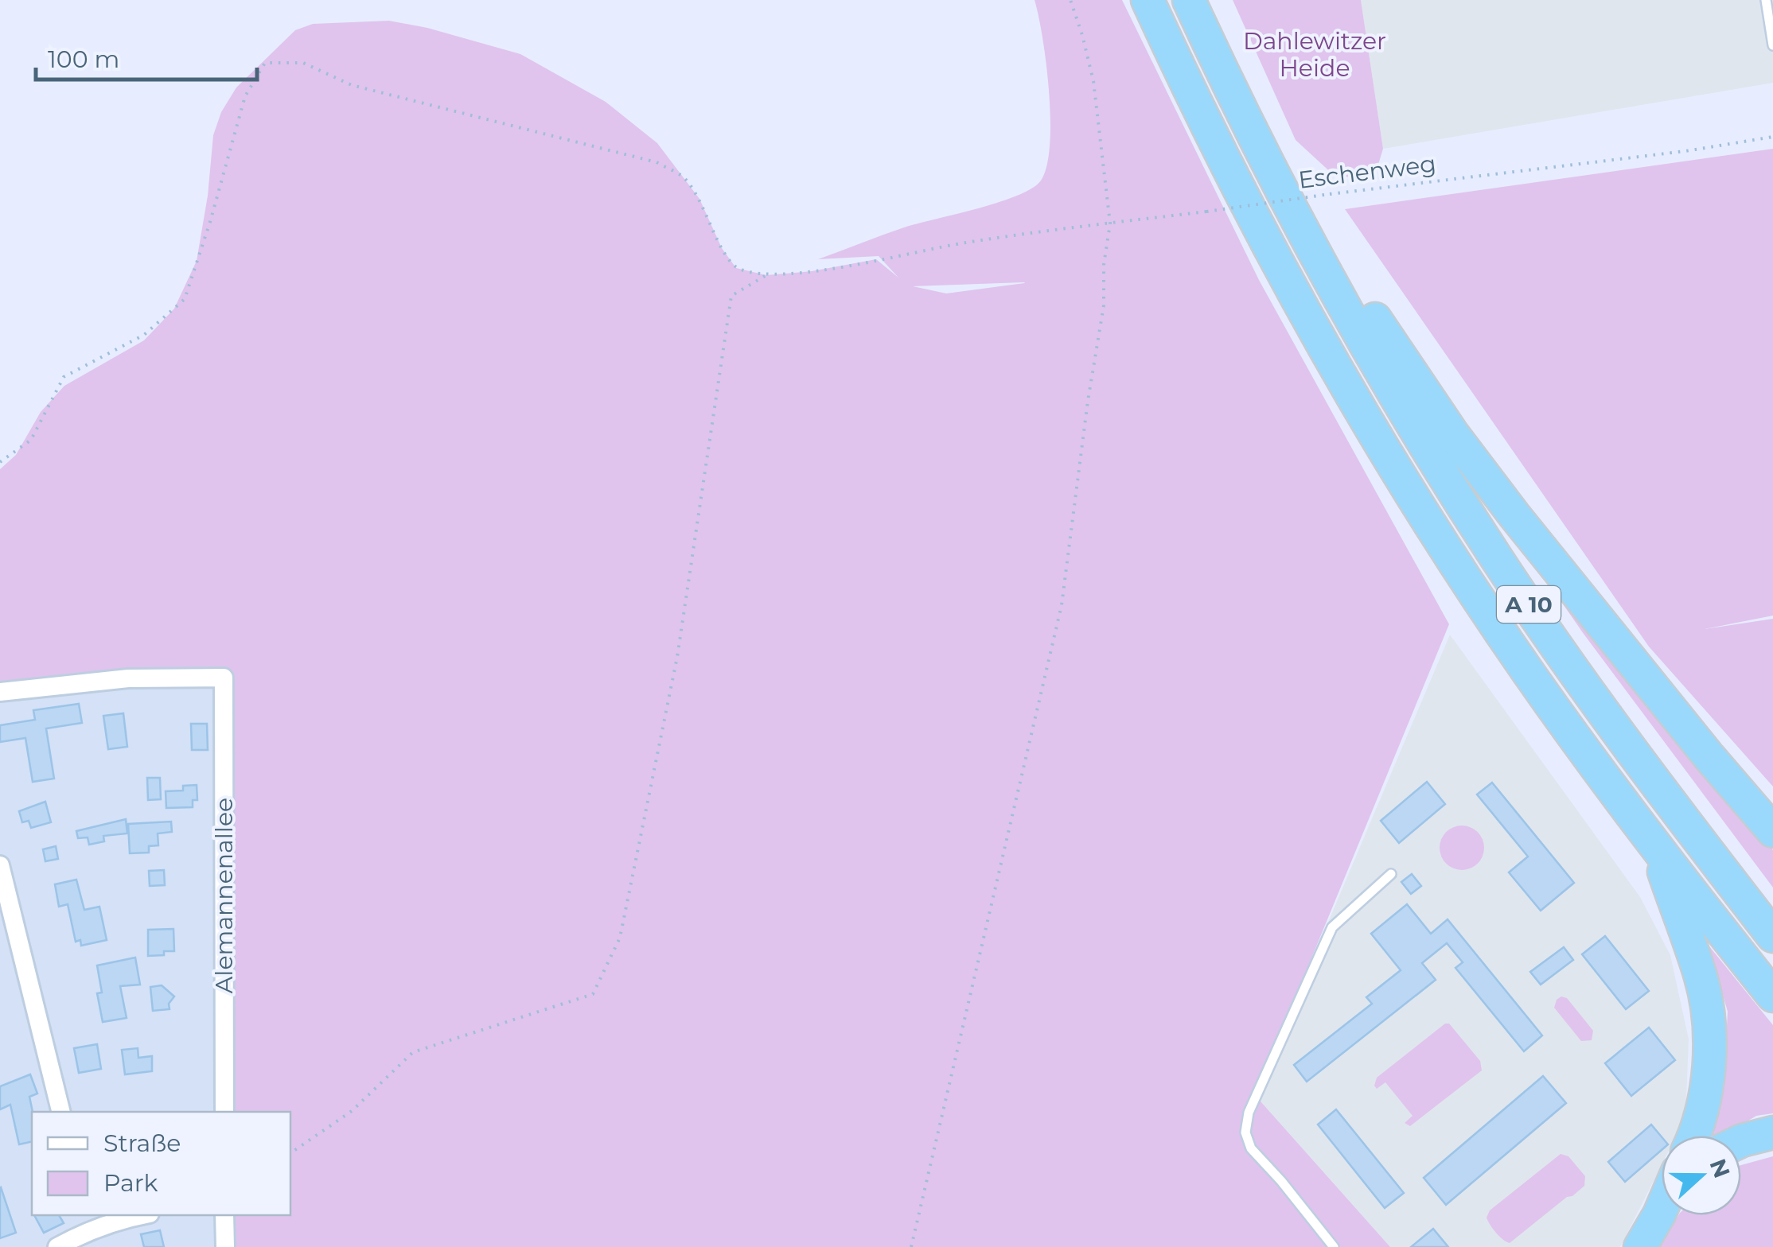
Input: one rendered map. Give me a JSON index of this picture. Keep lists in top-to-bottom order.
{
  "streets": {
    "highway": ["A 10"],
    "street": ["Alemannenallee"],
    "path": ["Eschenweg"]
  },
  "parks": ["Dahlewitzer Heide"],
  "legend": ["Straße", "Park"],
  "scale_bar": "100 m",
  "north": "right"
}
